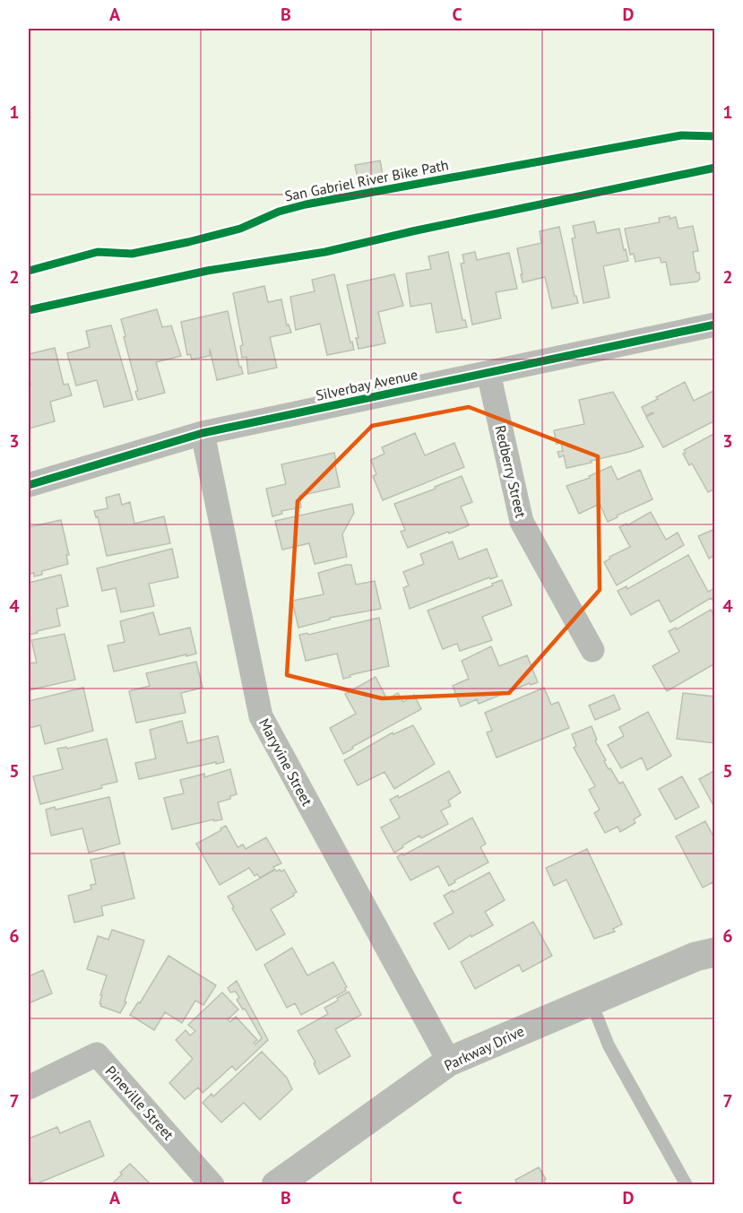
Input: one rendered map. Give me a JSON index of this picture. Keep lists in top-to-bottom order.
{
  "streets": {
    "street": [
      "Silverbay Avenue",
      "Redberry Street",
      "Maryvine Street",
      "Parkway Drive",
      "Pineville Street"
    ],
    "cycle path": ["San Gabriel River Bike Path"]
  },
  "crossings": [
    ["Silverbay Avenue", "Redberry Street"],
    ["Silverbay Avenue", "Maryvine Street"],
    ["Maryvine Street", "Parkway Drive"]
  ],
  "grid": {
    "columns": [
      "A",
      "B",
      "C",
      "D"
    ],
    "rows": [
      "1",
      "2",
      "3",
      "4",
      "5",
      "6",
      "7"
    ]
  }
}
